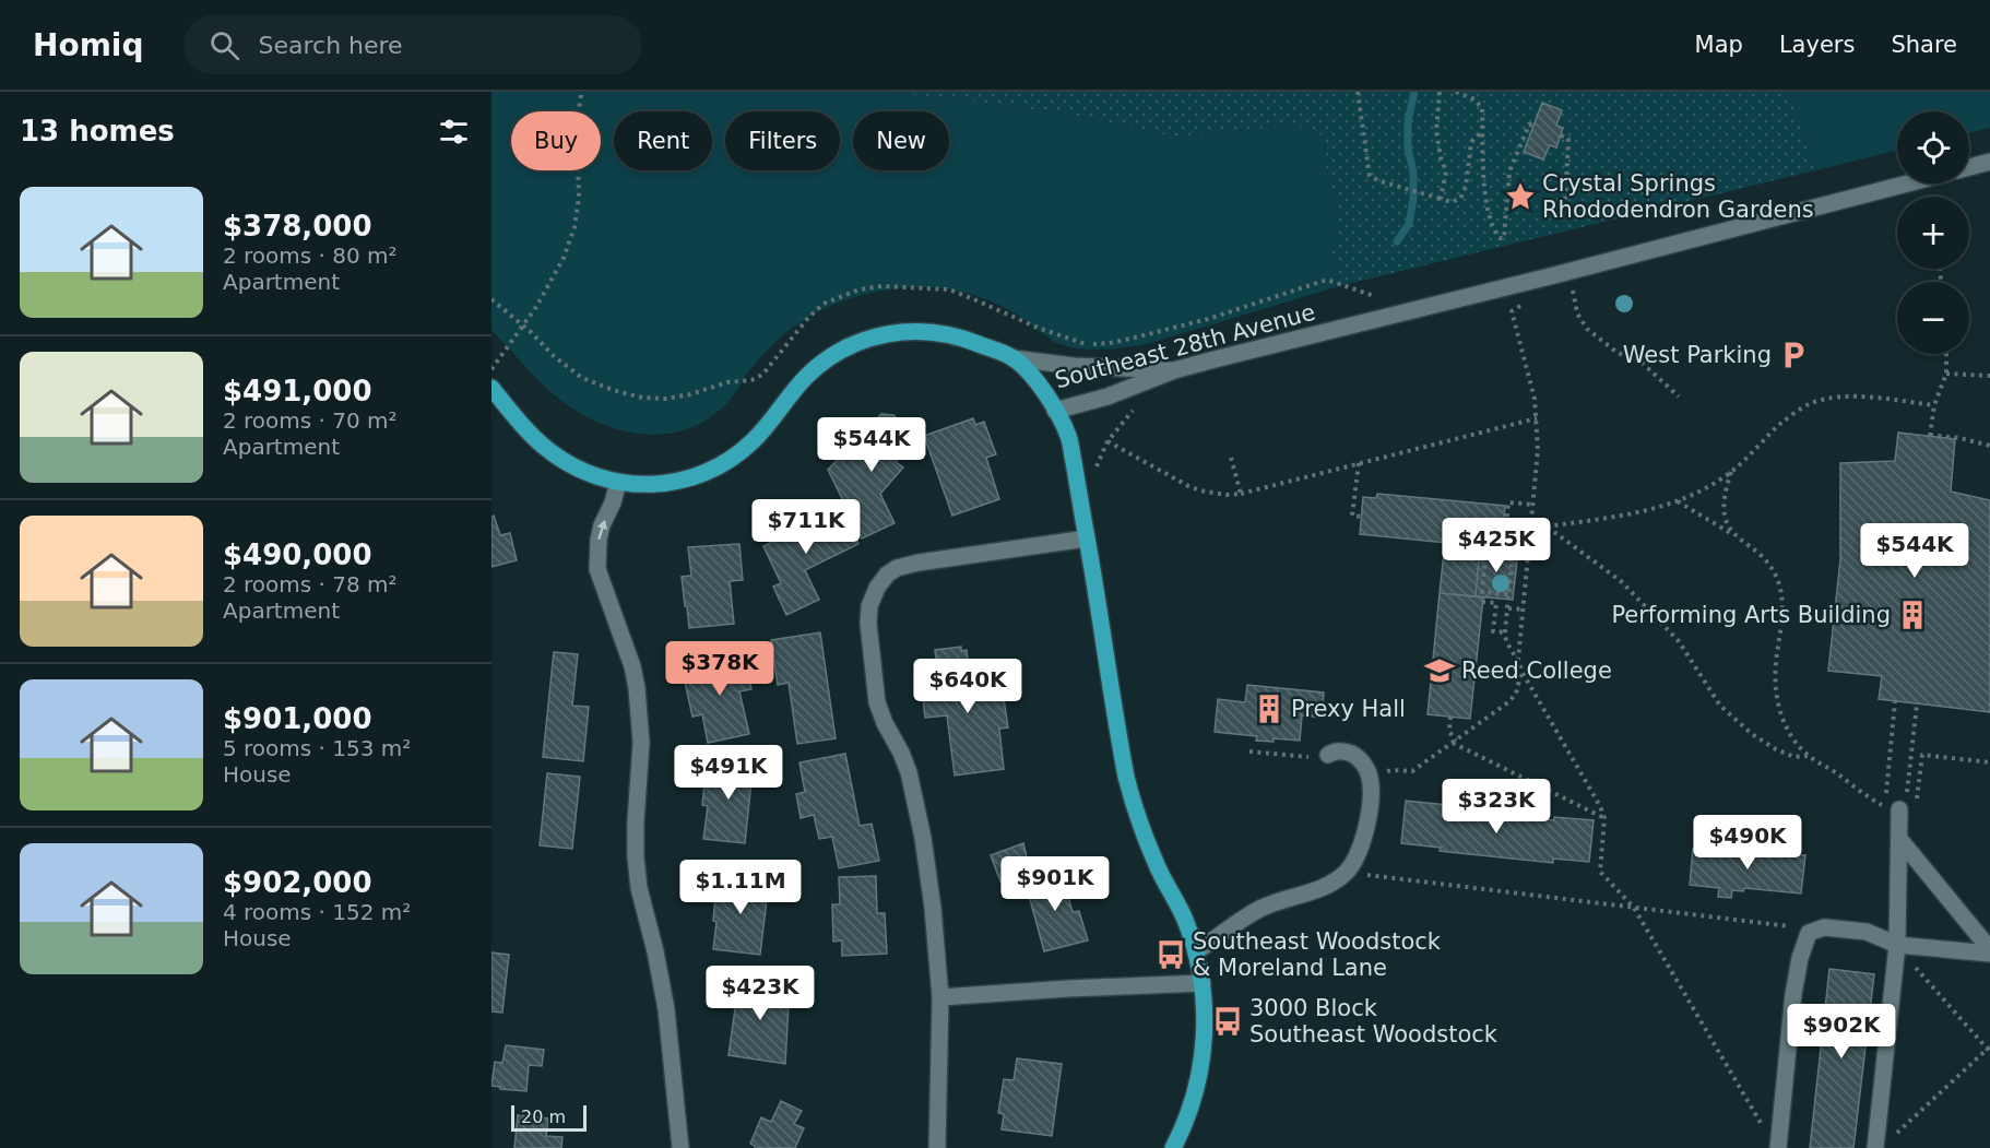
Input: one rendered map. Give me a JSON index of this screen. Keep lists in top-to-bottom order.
{
  "streets": {
    "main road": ["Southeast 28th Avenue"]
  },
  "places": {
    "place": ["Crystal Springs Rhododendron Gardens"],
    "parking": ["West Parking"],
    "building": ["Performing Arts Building", "Prexy Hall"],
    "school or university": ["Reed College"],
    "bus stop": ["Southeast Woodstock & Moreland Lane", "3000 Block Southeast Woodstock"]
  },
  "scale_bar": "20 m",
  "page": {
    "header": "Homiq",
    "search": "Search here",
    "nav": ["Map", "Layers", "Share"],
    "heading": "13 homes",
    "map_buttons": ["+", "−"],
    "chip": [
      "Buy",
      "Rent",
      "Filters",
      "New"
    ],
    "list": [
      {
        "name": "$378,000",
        "note": "2 rooms · 80 m² · Apartment"
      },
      {
        "name": "$491,000",
        "note": "2 rooms · 70 m² · Apartment"
      },
      {
        "name": "$490,000",
        "note": "2 rooms · 78 m² · Apartment"
      },
      {
        "name": "$901,000",
        "note": "5 rooms · 153 m² · House"
      },
      {
        "name": "$902,000",
        "note": "4 rooms · 152 m² · House"
      }
    ],
    "price": [
      "$544K",
      "$711K",
      "$425K",
      "$544K",
      "$378K",
      "$640K",
      "$491K",
      "$323K",
      "$490K",
      "$901K",
      "$1.11M",
      "$423K",
      "$902K"
    ],
    "scale": "20 m"
  }
}
